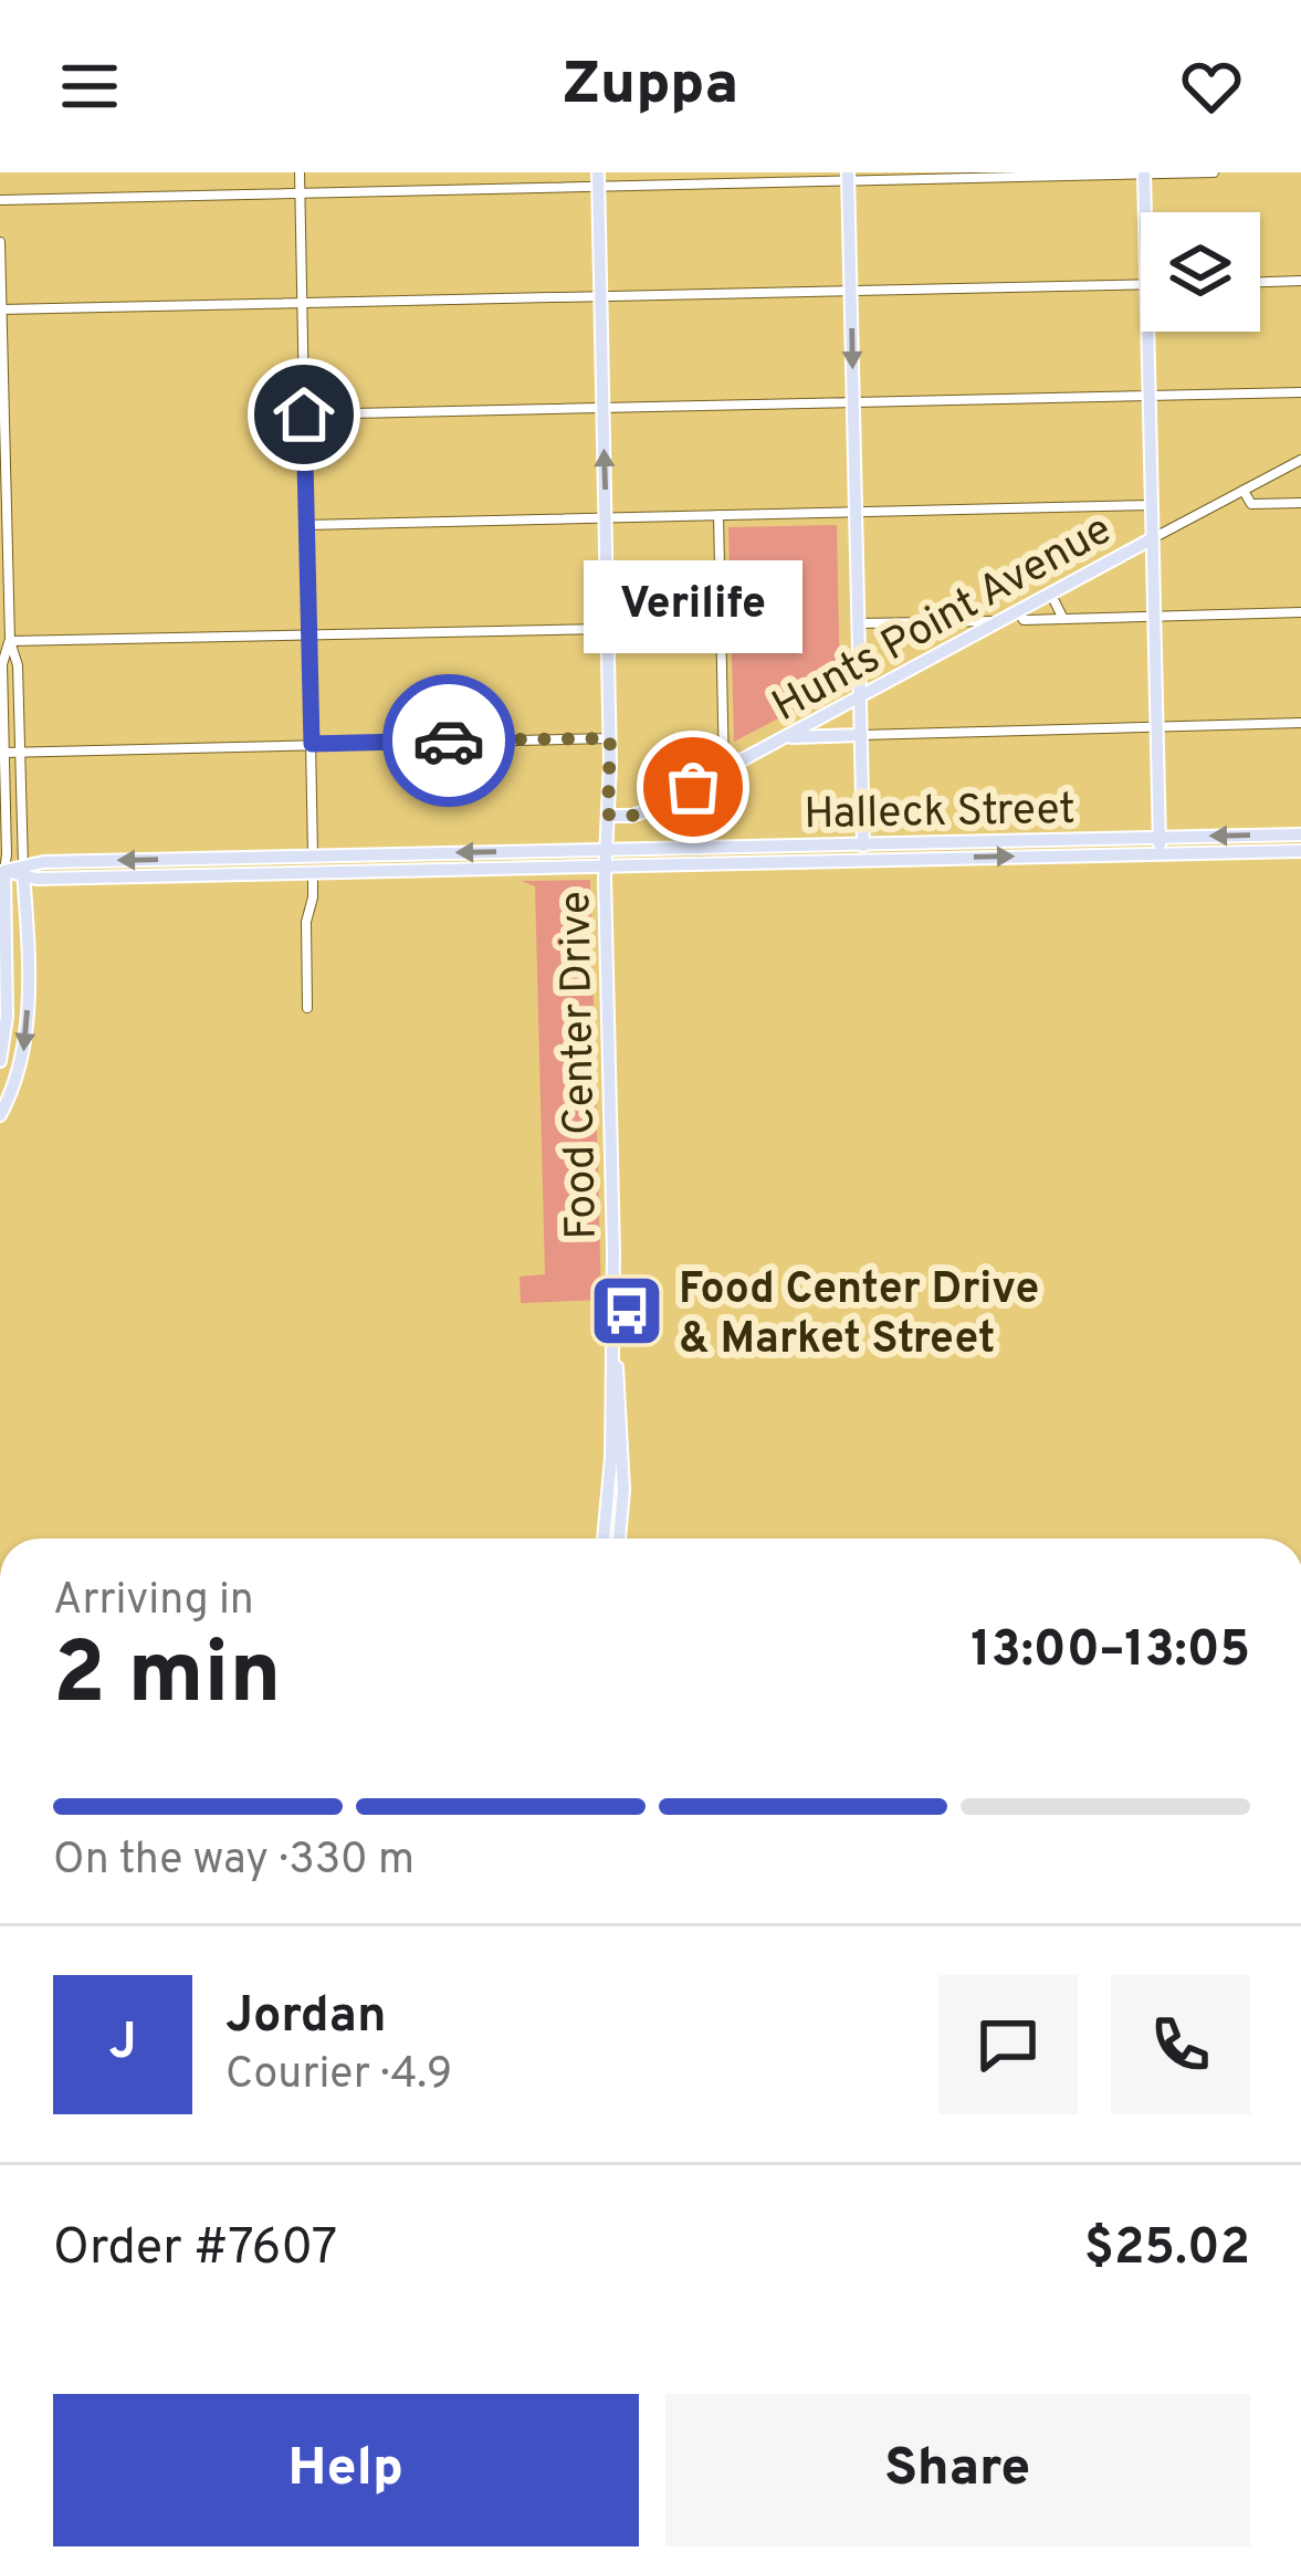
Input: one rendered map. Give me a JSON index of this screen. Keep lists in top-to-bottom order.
{
  "streets": {
    "main road": ["Hunts Point Avenue", "Halleck Street", "Food Center Drive"]
  },
  "crossings": [
    ["Hunts Point Avenue", "Food Center Drive"],
    ["Halleck Street", "Food Center Drive"]
  ],
  "places": {
    "other": ["Verilife"],
    "bus stop": ["Food Center Drive & Market Street"]
  },
  "page": {
    "header": "Zuppa",
    "bubble": "Verilife",
    "heading": ["2 min", "Arriving in", "13:00–13:05"],
    "panel": [
      "Jordan",
      "Courier · 4.9",
      "Order #7607",
      "$25.02"
    ],
    "bar": "On the way · 330 m",
    "round": "J",
    "buttons": ["Help", "Share"]
  }
}
